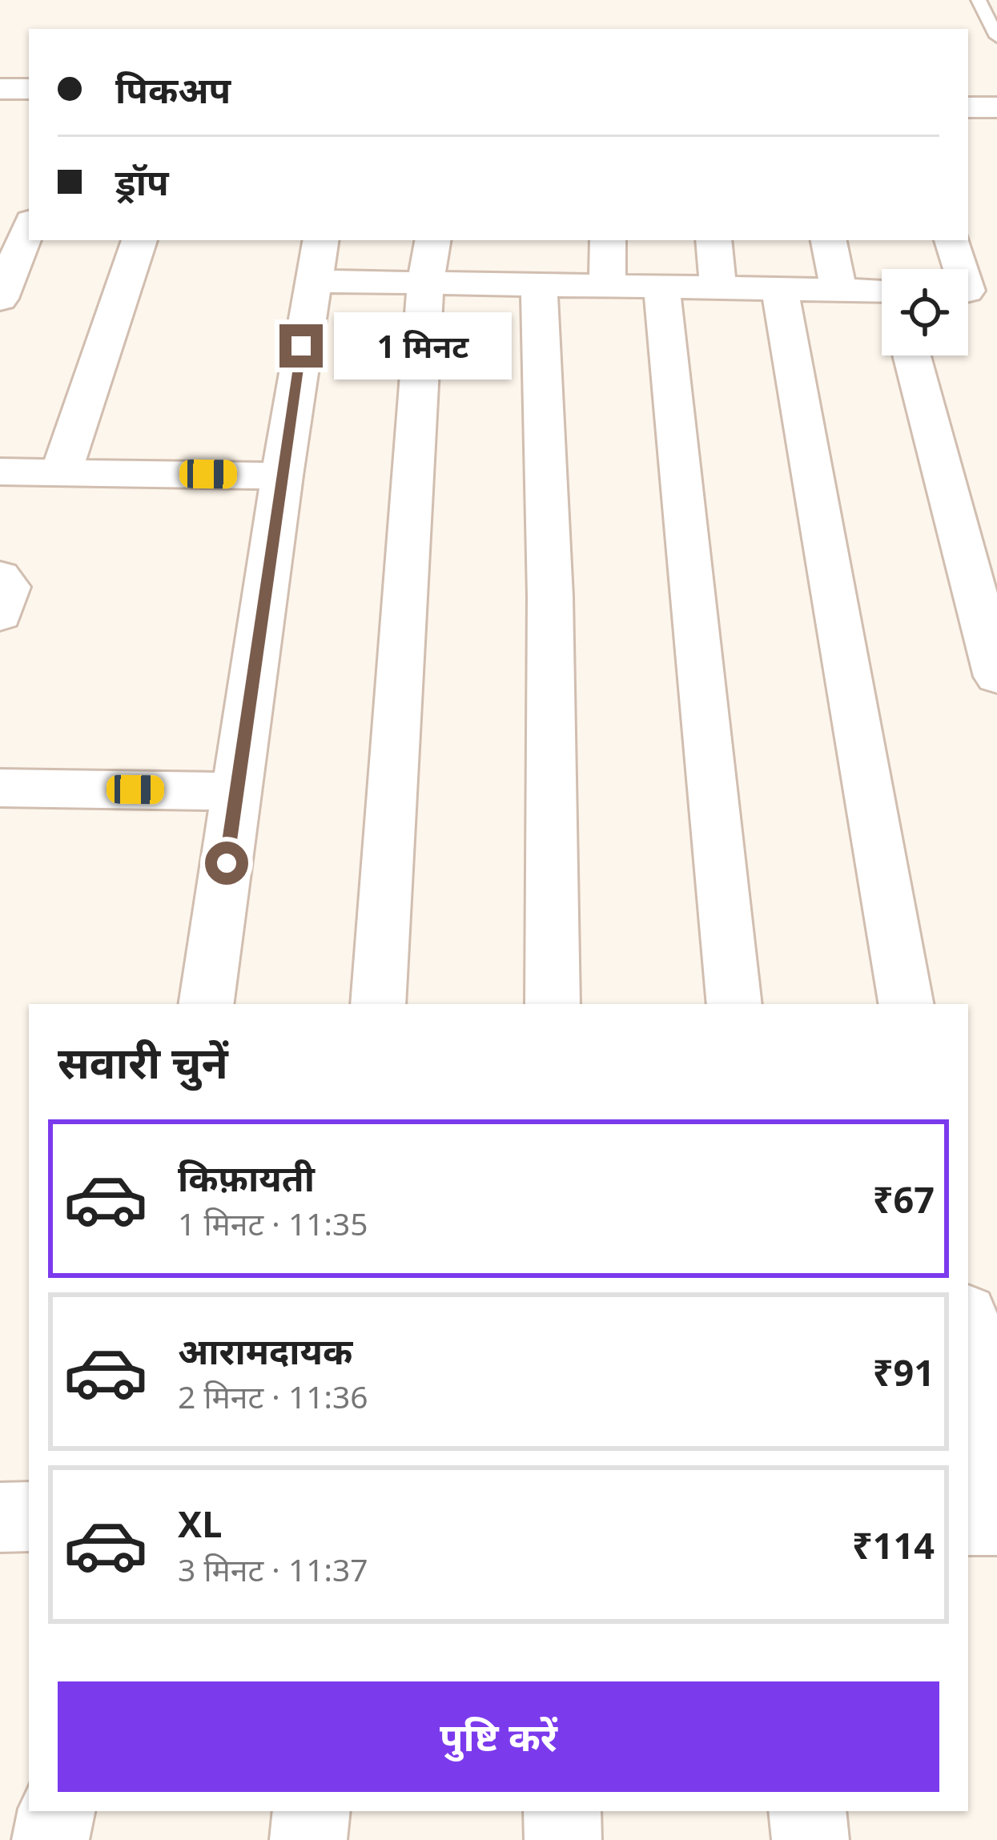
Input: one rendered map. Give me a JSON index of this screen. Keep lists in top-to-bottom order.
{
  "page": {
    "banner": ["पिकअप", "ड्रॉप"],
    "bubble": "1 मिनट",
    "heading": "सवारी चुनें",
    "list": [
      {
        "name": "किफ़ायती",
        "note": "1 मिनट · 11:35",
        "value": "₹67"
      },
      {
        "name": "आरामदायक",
        "note": "2 मिनट · 11:36",
        "value": "₹91"
      },
      {
        "name": "XL",
        "note": "3 मिनट · 11:37",
        "value": "₹114"
      }
    ],
    "buttons": "पुष्टि करें"
  }
}
